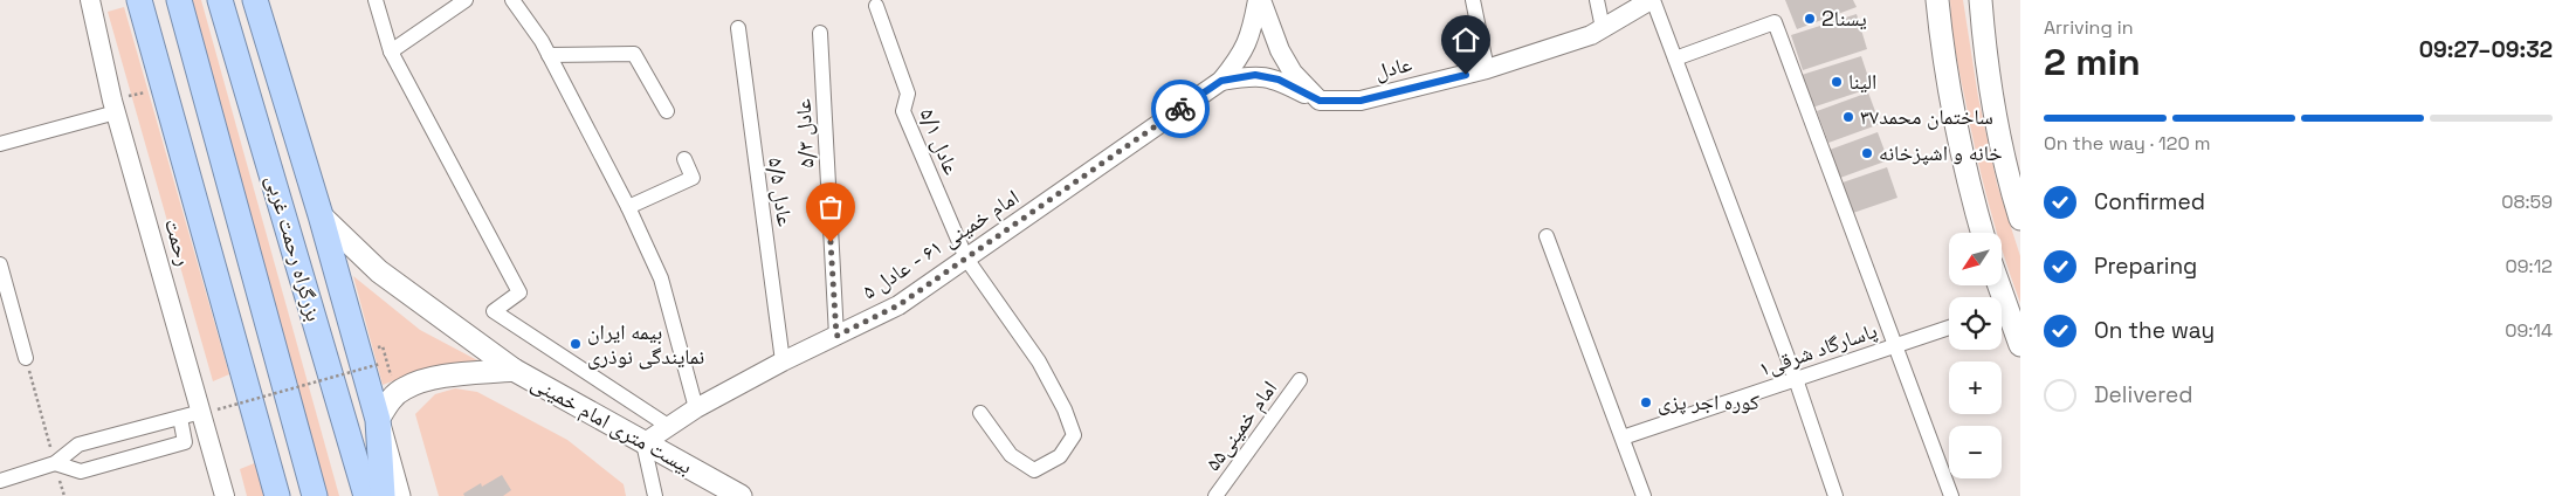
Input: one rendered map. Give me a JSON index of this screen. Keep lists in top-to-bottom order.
{
  "streets": {
    "highway": ["بزرگراه رحمت غربی"],
    "main road": ["بیست متری امام خمینی"],
    "street": [
      "عادل",
      "عادل ۵/۳",
      "عادل ۵/۱",
      "عادل ۵/۵",
      "رحمت",
      "امام خمینی ۶۱ - عادل ۵",
      "پاسارگاد شرقی۱",
      "امام خمینی۵۵"
    ]
  },
  "crossings": [
    ["عادل", "امام خمینی ۶۱ - عادل ۵"],
    ["عادل ۵/۳", "امام خمینی ۶۱ - عادل ۵"],
    ["عادل ۵/۱", "امام خمینی ۶۱ - عادل ۵"],
    ["عادل ۵/۵", "امام خمینی ۶۱ - عادل ۵"],
    ["امام خمینی ۶۱ - عادل ۵", "بیست متری امام خمینی"]
  ],
  "places": [
    "یسنا2",
    "الینا",
    "ساختمان محمد۳۷",
    "خانه و اشپزخانه",
    "بیمه ایران نمایندگی نوذری",
    "کوره اجر پزی"
  ],
  "north": "bottom left",
  "page": {
    "heading": ["2 min", "Arriving in", "09:27–09:32"],
    "bar": "On the way · 120 m",
    "list": [
      ["Confirmed", "08:59"],
      ["Preparing", "09:12"],
      ["On the way", "09:14"],
      "Delivered"
    ],
    "map_buttons": ["+", "−"]
  }
}
